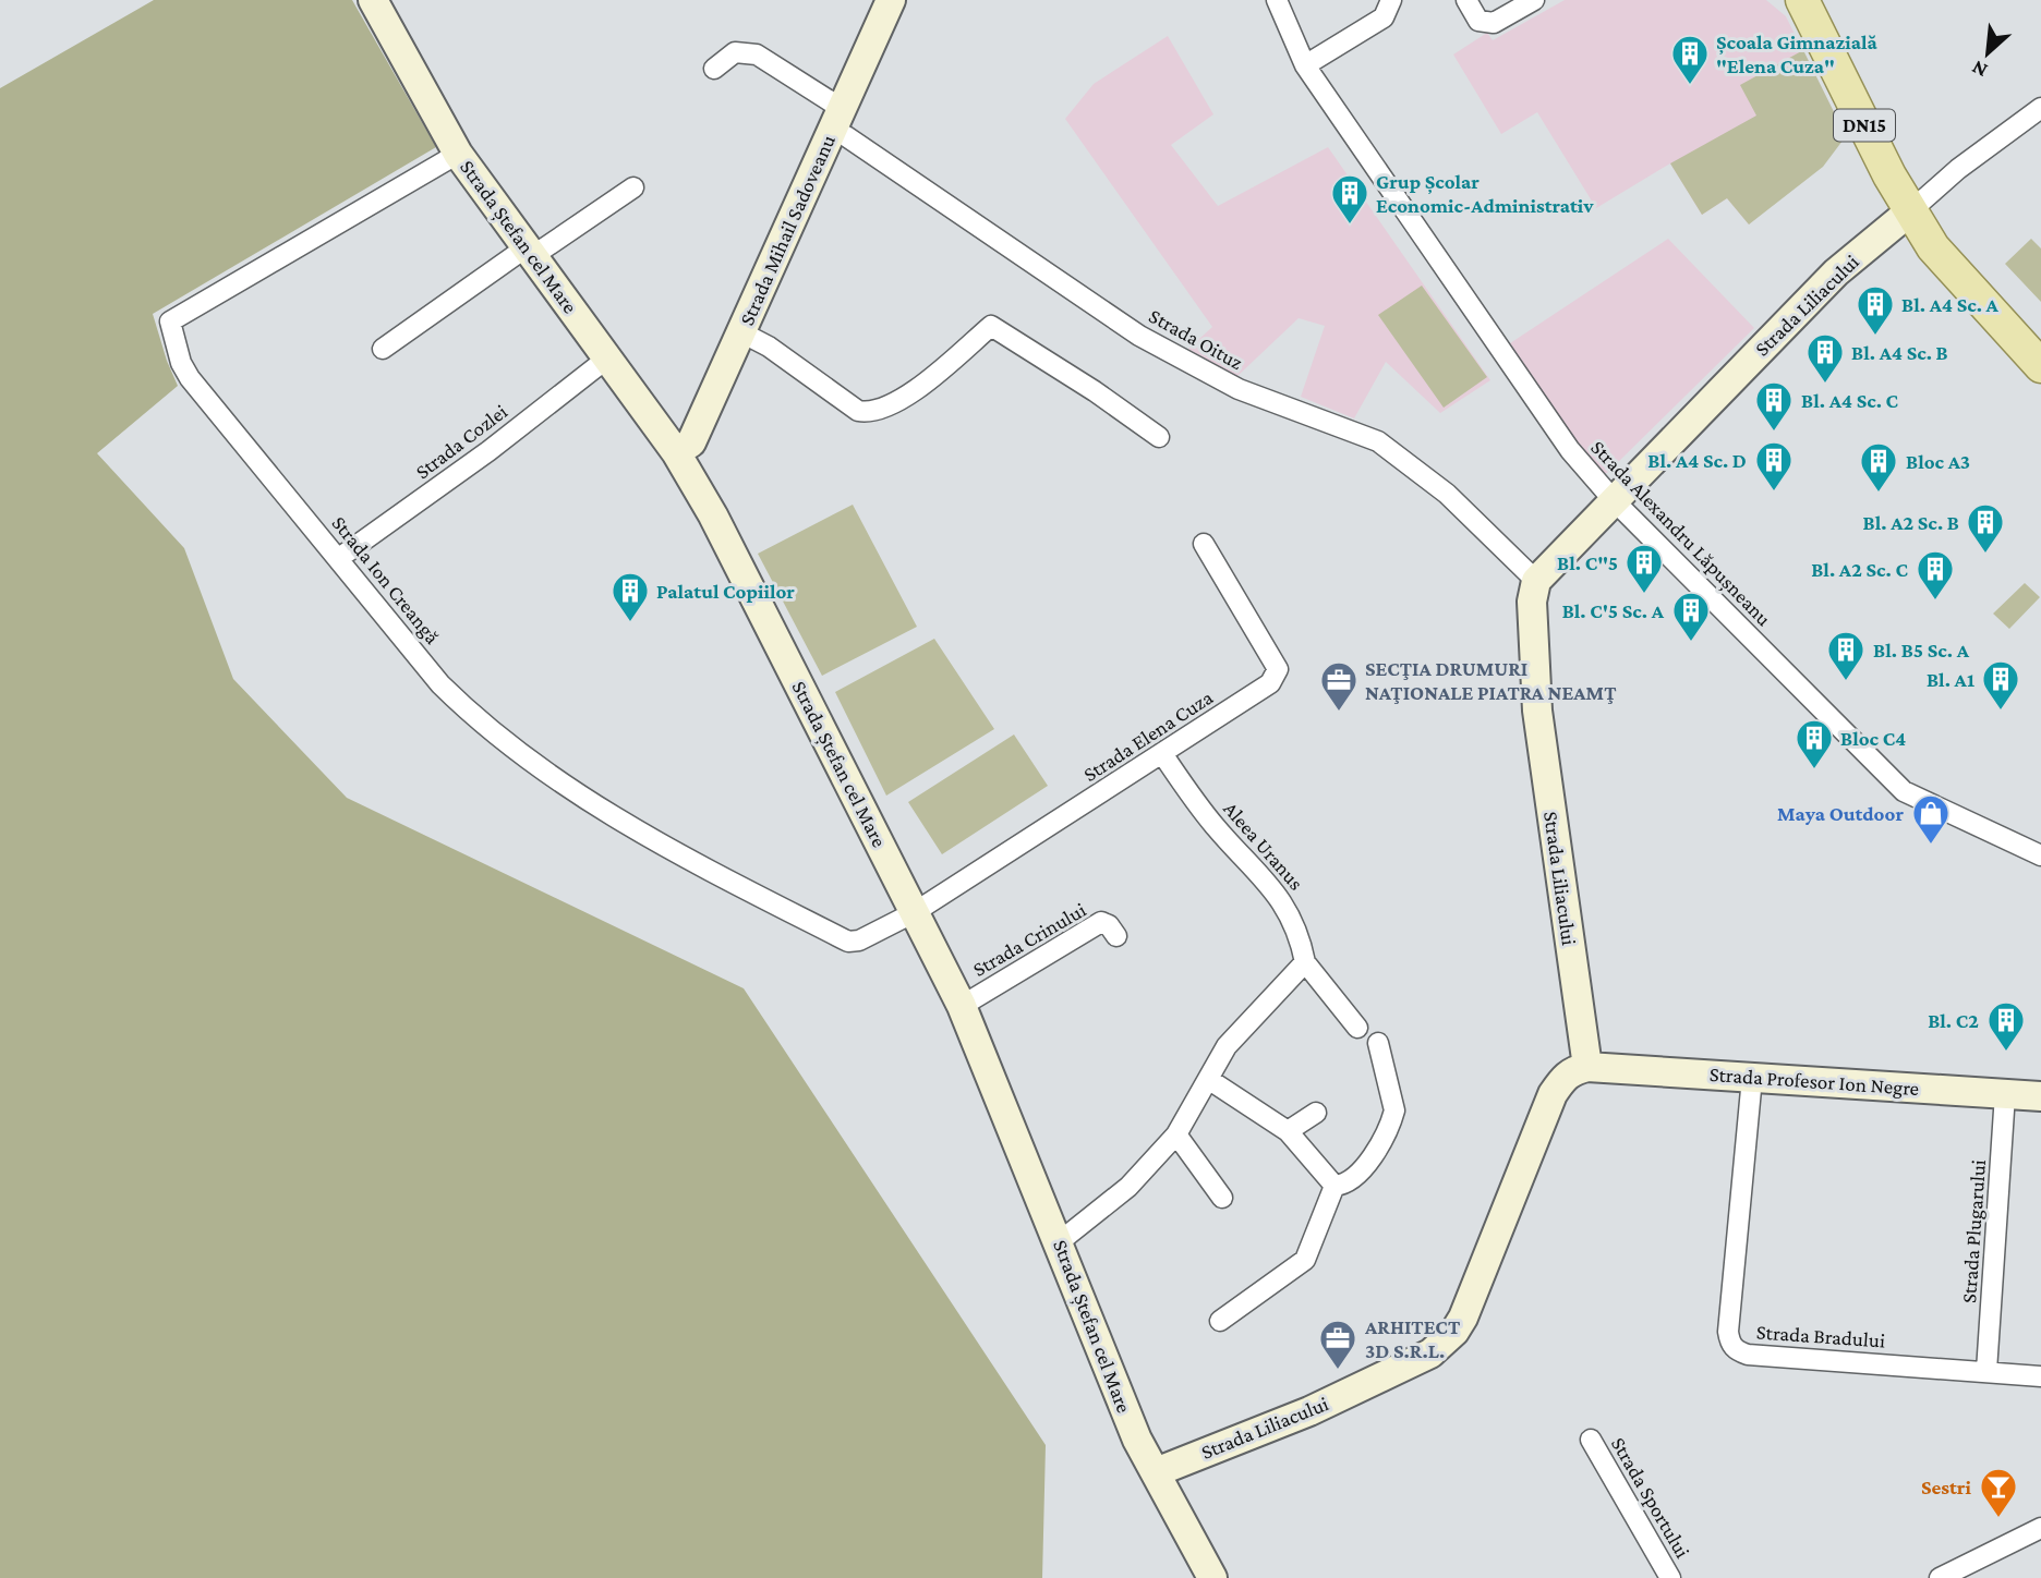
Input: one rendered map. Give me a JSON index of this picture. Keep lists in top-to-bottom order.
{
  "streets": {
    "main road": ["DN15"],
    "street": [
      "Strada Mihail Sadoveanu",
      "Strada Ștefan cel Mare",
      "Strada Liliacului",
      "Strada Oituz",
      "Strada Cozlei",
      "Strada Alexandru Lăpușneanu",
      "Strada Ion Creangă",
      "Strada Elena Cuza",
      "Aleea Uranus",
      "Strada Crinului",
      "Strada Profesor Ion Negre",
      "Strada Plugarului",
      "Strada Bradului",
      "Strada Sportului"
    ]
  },
  "crossings": [
    ["DN15", "Strada Liliacului"],
    ["Strada Mihail Sadoveanu", "Strada Ștefan cel Mare"],
    ["Strada Mihail Sadoveanu", "Strada Oituz"],
    ["Strada Ștefan cel Mare", "Strada Liliacului"],
    ["Strada Ștefan cel Mare", "Strada Cozlei"],
    ["Strada Ștefan cel Mare", "Strada Ion Creangă"],
    ["Strada Ștefan cel Mare", "Strada Elena Cuza"],
    ["Strada Ștefan cel Mare", "Strada Crinului"],
    ["Strada Liliacului", "Strada Oituz"],
    ["Strada Liliacului", "Strada Alexandru Lăpușneanu"],
    ["Strada Liliacului", "Strada Profesor Ion Negre"],
    ["Strada Cozlei", "Strada Ion Creangă"],
    ["Strada Ion Creangă", "Strada Elena Cuza"],
    ["Strada Elena Cuza", "Aleea Uranus"],
    ["Strada Profesor Ion Negre", "Strada Plugarului"],
    ["Strada Profesor Ion Negre", "Strada Bradului"],
    ["Strada Plugarului", "Strada Bradului"]
  ],
  "places": {
    "building": [
      "Școala Gimnazială \"Elena Cuza\"",
      "Grup Școlar Economic-Administrativ",
      "Bl. A4 Sc. A",
      "Bl. A4 Sc. B",
      "Bl. A4 Sc. C",
      "Bl. A4 Sc. D",
      "Bloc A3",
      "Bl. A2 Sc. B",
      "Bl. C\"5",
      "Bl. A2 Sc. C",
      "Palatul Copiilor",
      "Bl. C'5 Sc. A",
      "Bl. B5 Sc. A",
      "Bl. A1",
      "Bloc C4",
      "Bl. C2"
    ],
    "office": ["SECŢIA DRUMURI NAŢIONALE PIATRA NEAMŢ", "ARHITECT 3D S.R.L."],
    "shop": ["Maya Outdoor"],
    "bar": ["Sestri"]
  },
  "north": "bottom left"
}
